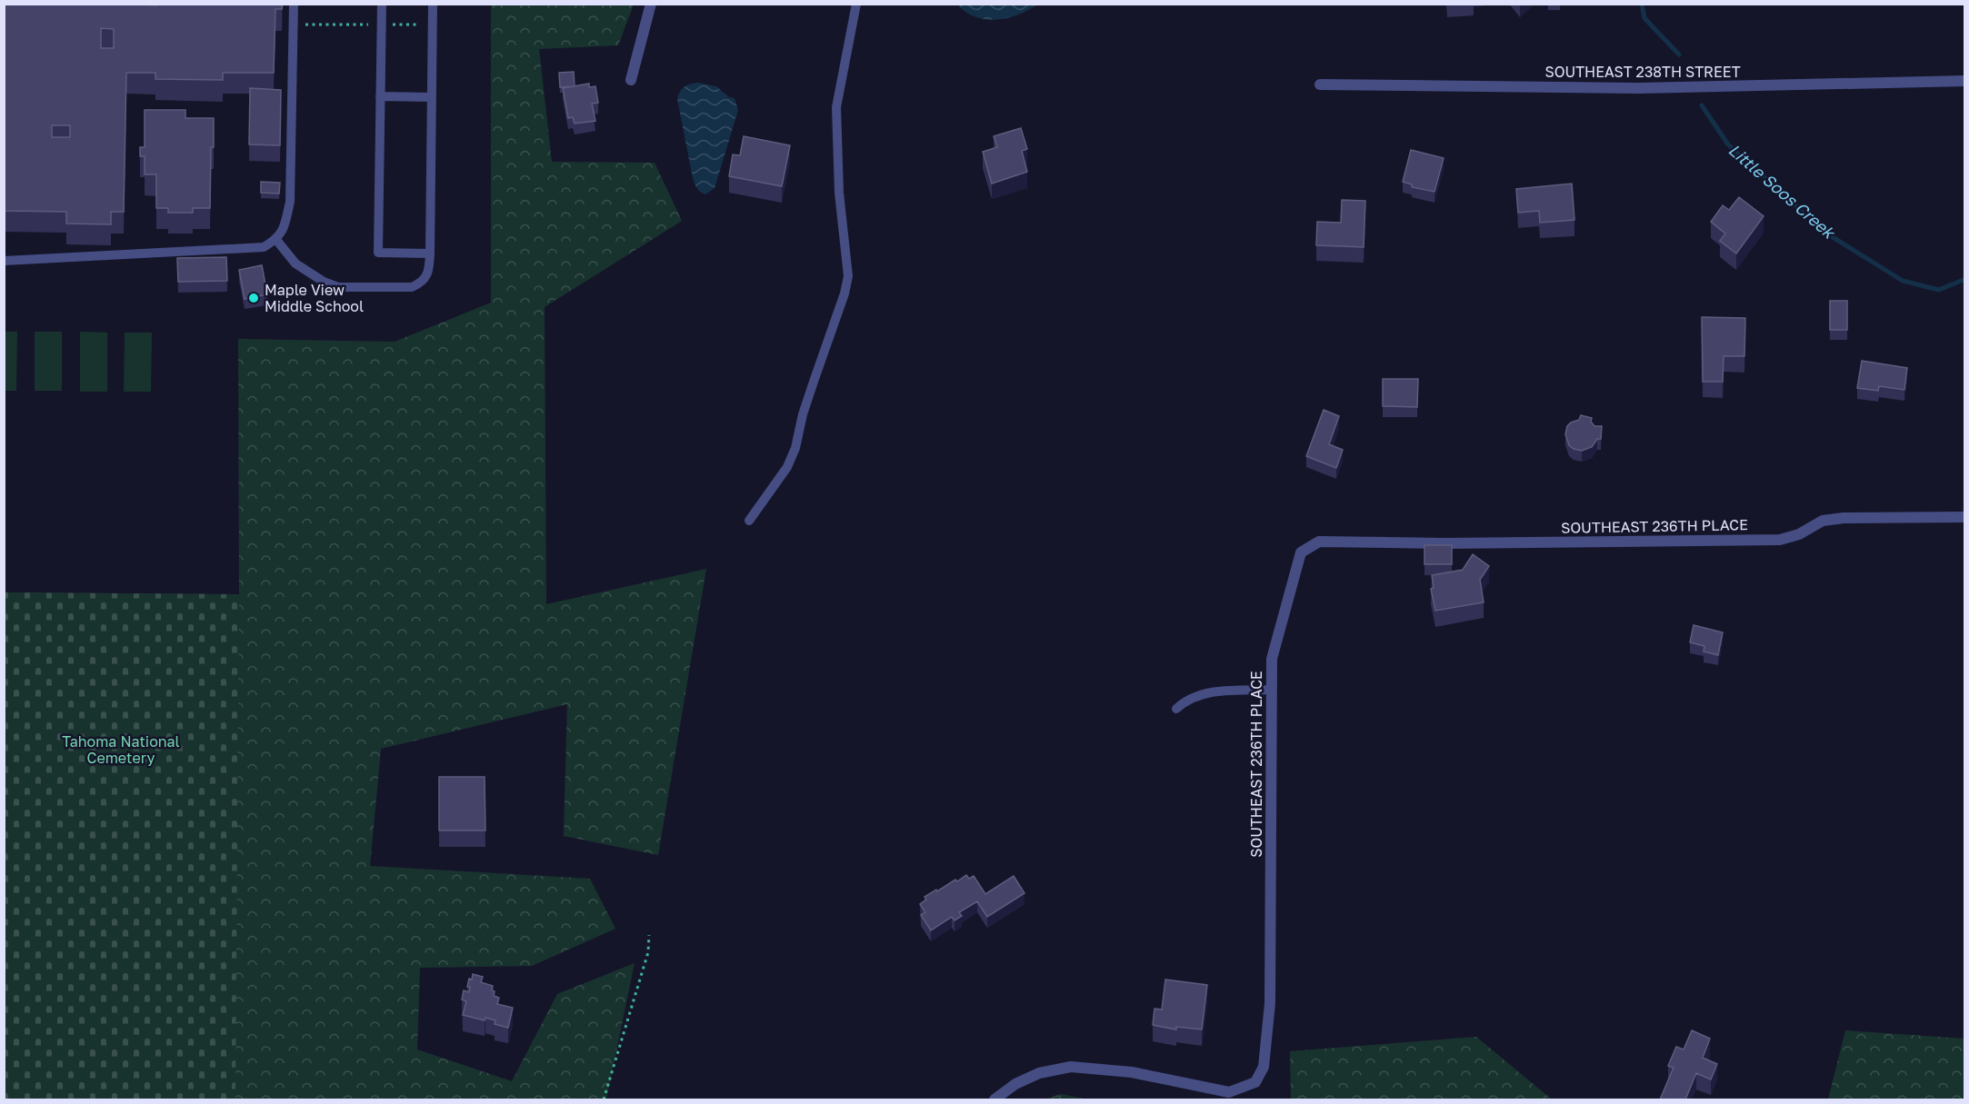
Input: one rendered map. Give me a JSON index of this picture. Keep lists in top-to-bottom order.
{
  "streets": {
    "street": ["SOUTHEAST 238TH STREET", "SOUTHEAST 236TH PLACE"]
  },
  "water": ["Little Soos Creek"],
  "parks": ["Tahoma National Cemetery"],
  "places": ["Maple View Middle School"]
}
